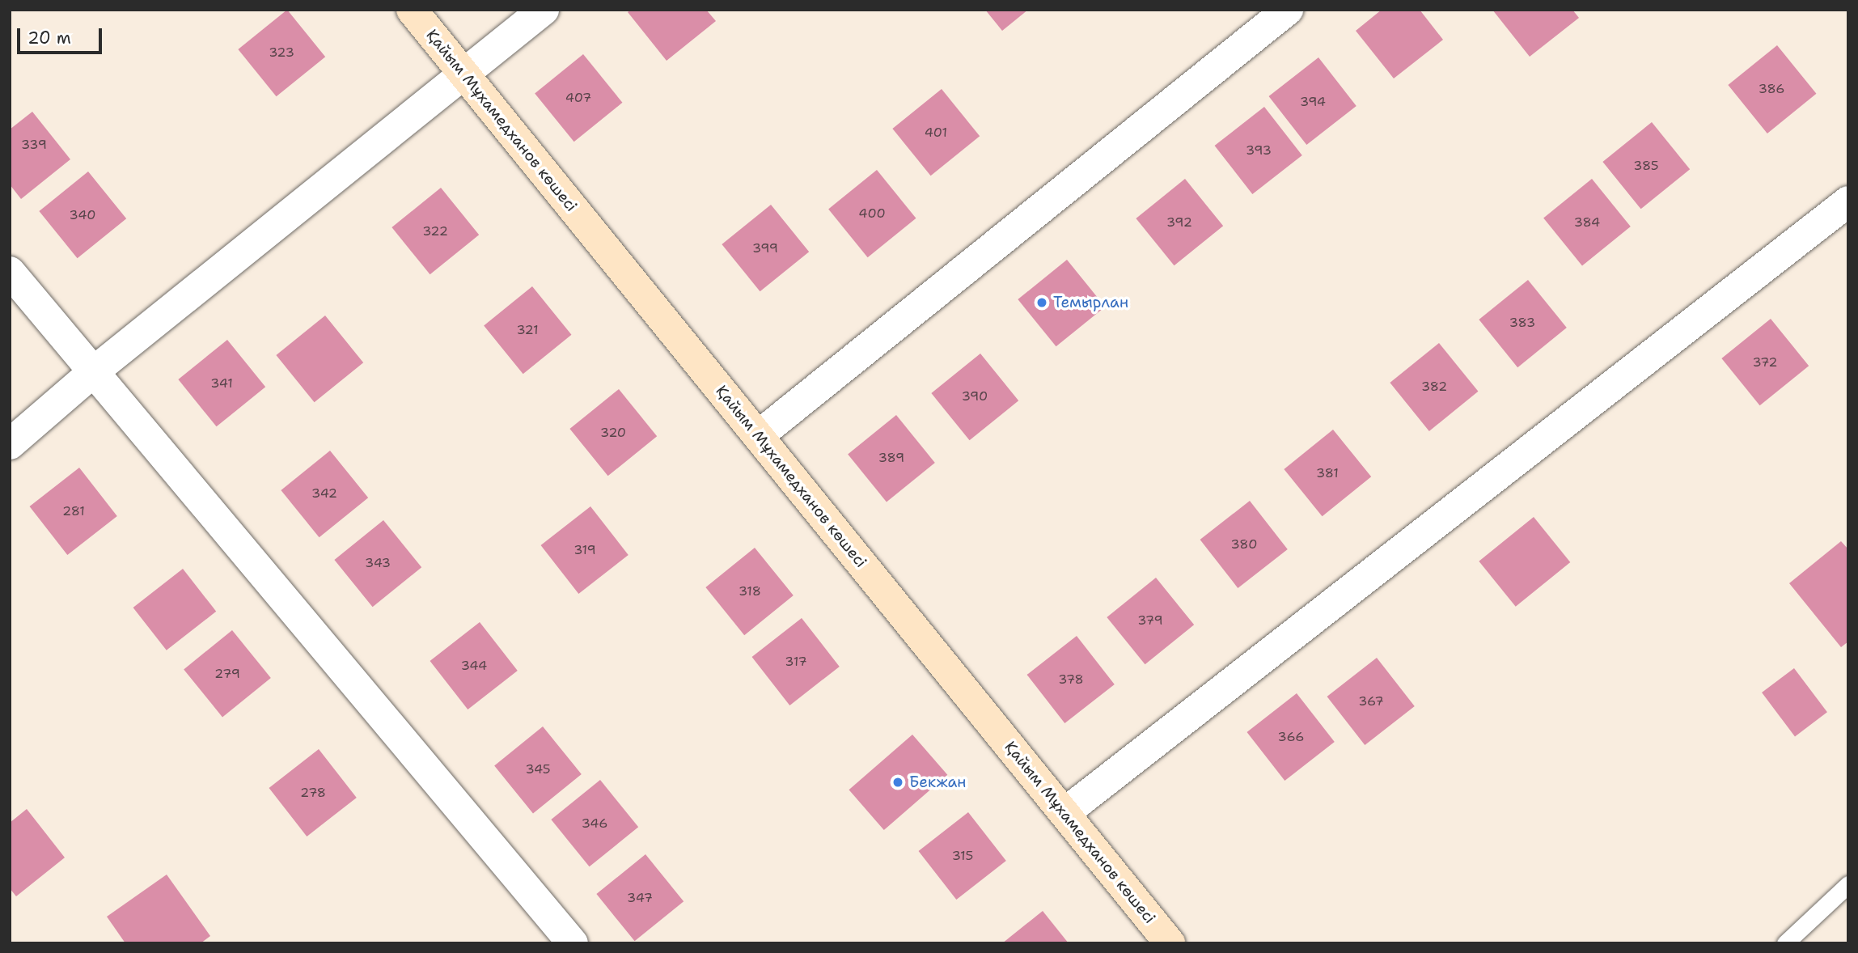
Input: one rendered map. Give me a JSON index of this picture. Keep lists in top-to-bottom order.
{
  "streets": {
    "street": ["Қайым Мұхамедханов көшесі"]
  },
  "places": ["Темырлан", "Бекжан"],
  "house_numbers": [
    "323",
    "386",
    "407",
    "394",
    "401",
    "339",
    "393",
    "385",
    "400",
    "340",
    "392",
    "384",
    "322",
    "399",
    "383",
    "321",
    "372",
    "341",
    "382",
    "390",
    "320",
    "389",
    "381",
    "342",
    "281",
    "380",
    "319",
    "343",
    "318",
    "379",
    "317",
    "344",
    "279",
    "378",
    "367",
    "366",
    "345",
    "278",
    "346",
    "315",
    "347"
  ],
  "scale_bar": "20 m"
}
